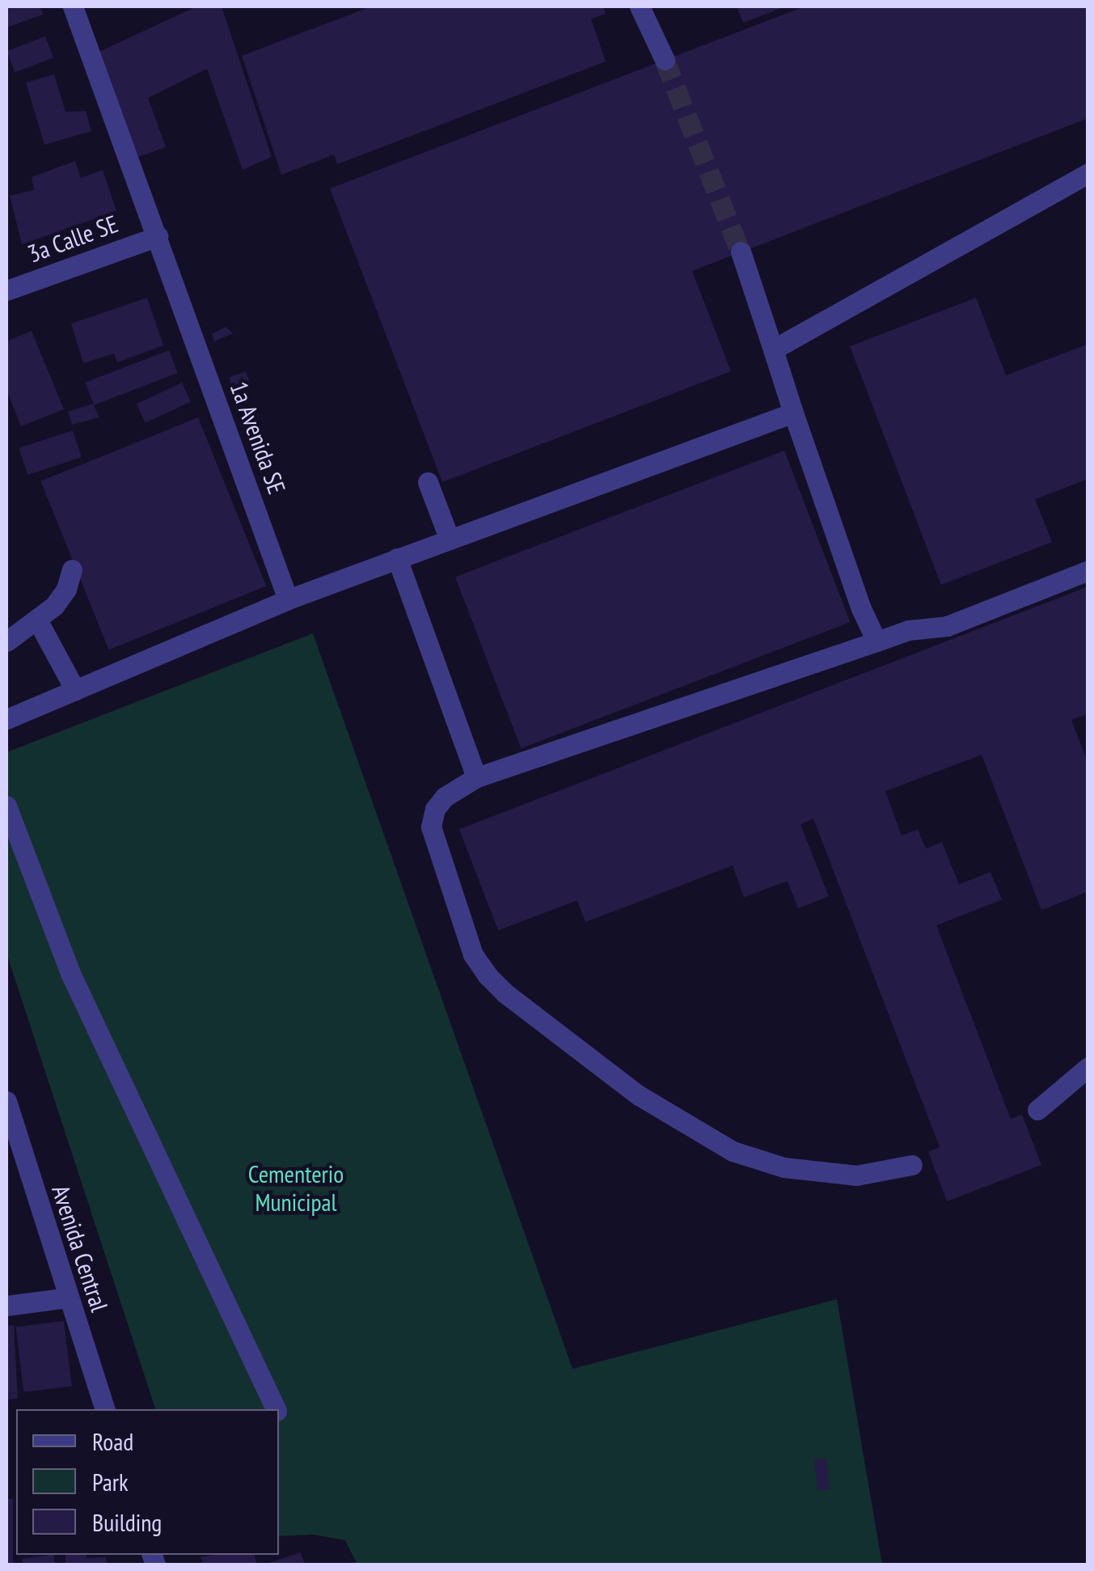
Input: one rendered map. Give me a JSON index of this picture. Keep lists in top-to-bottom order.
{
  "streets": {
    "street": ["3a Calle SE", "1a Avenida SE", "Avenida Central"]
  },
  "crossings": [
    ["3a Calle SE", "1a Avenida SE"]
  ],
  "parks": ["Cementerio Municipal"],
  "legend": ["Road", "Park", "Building"]
}
